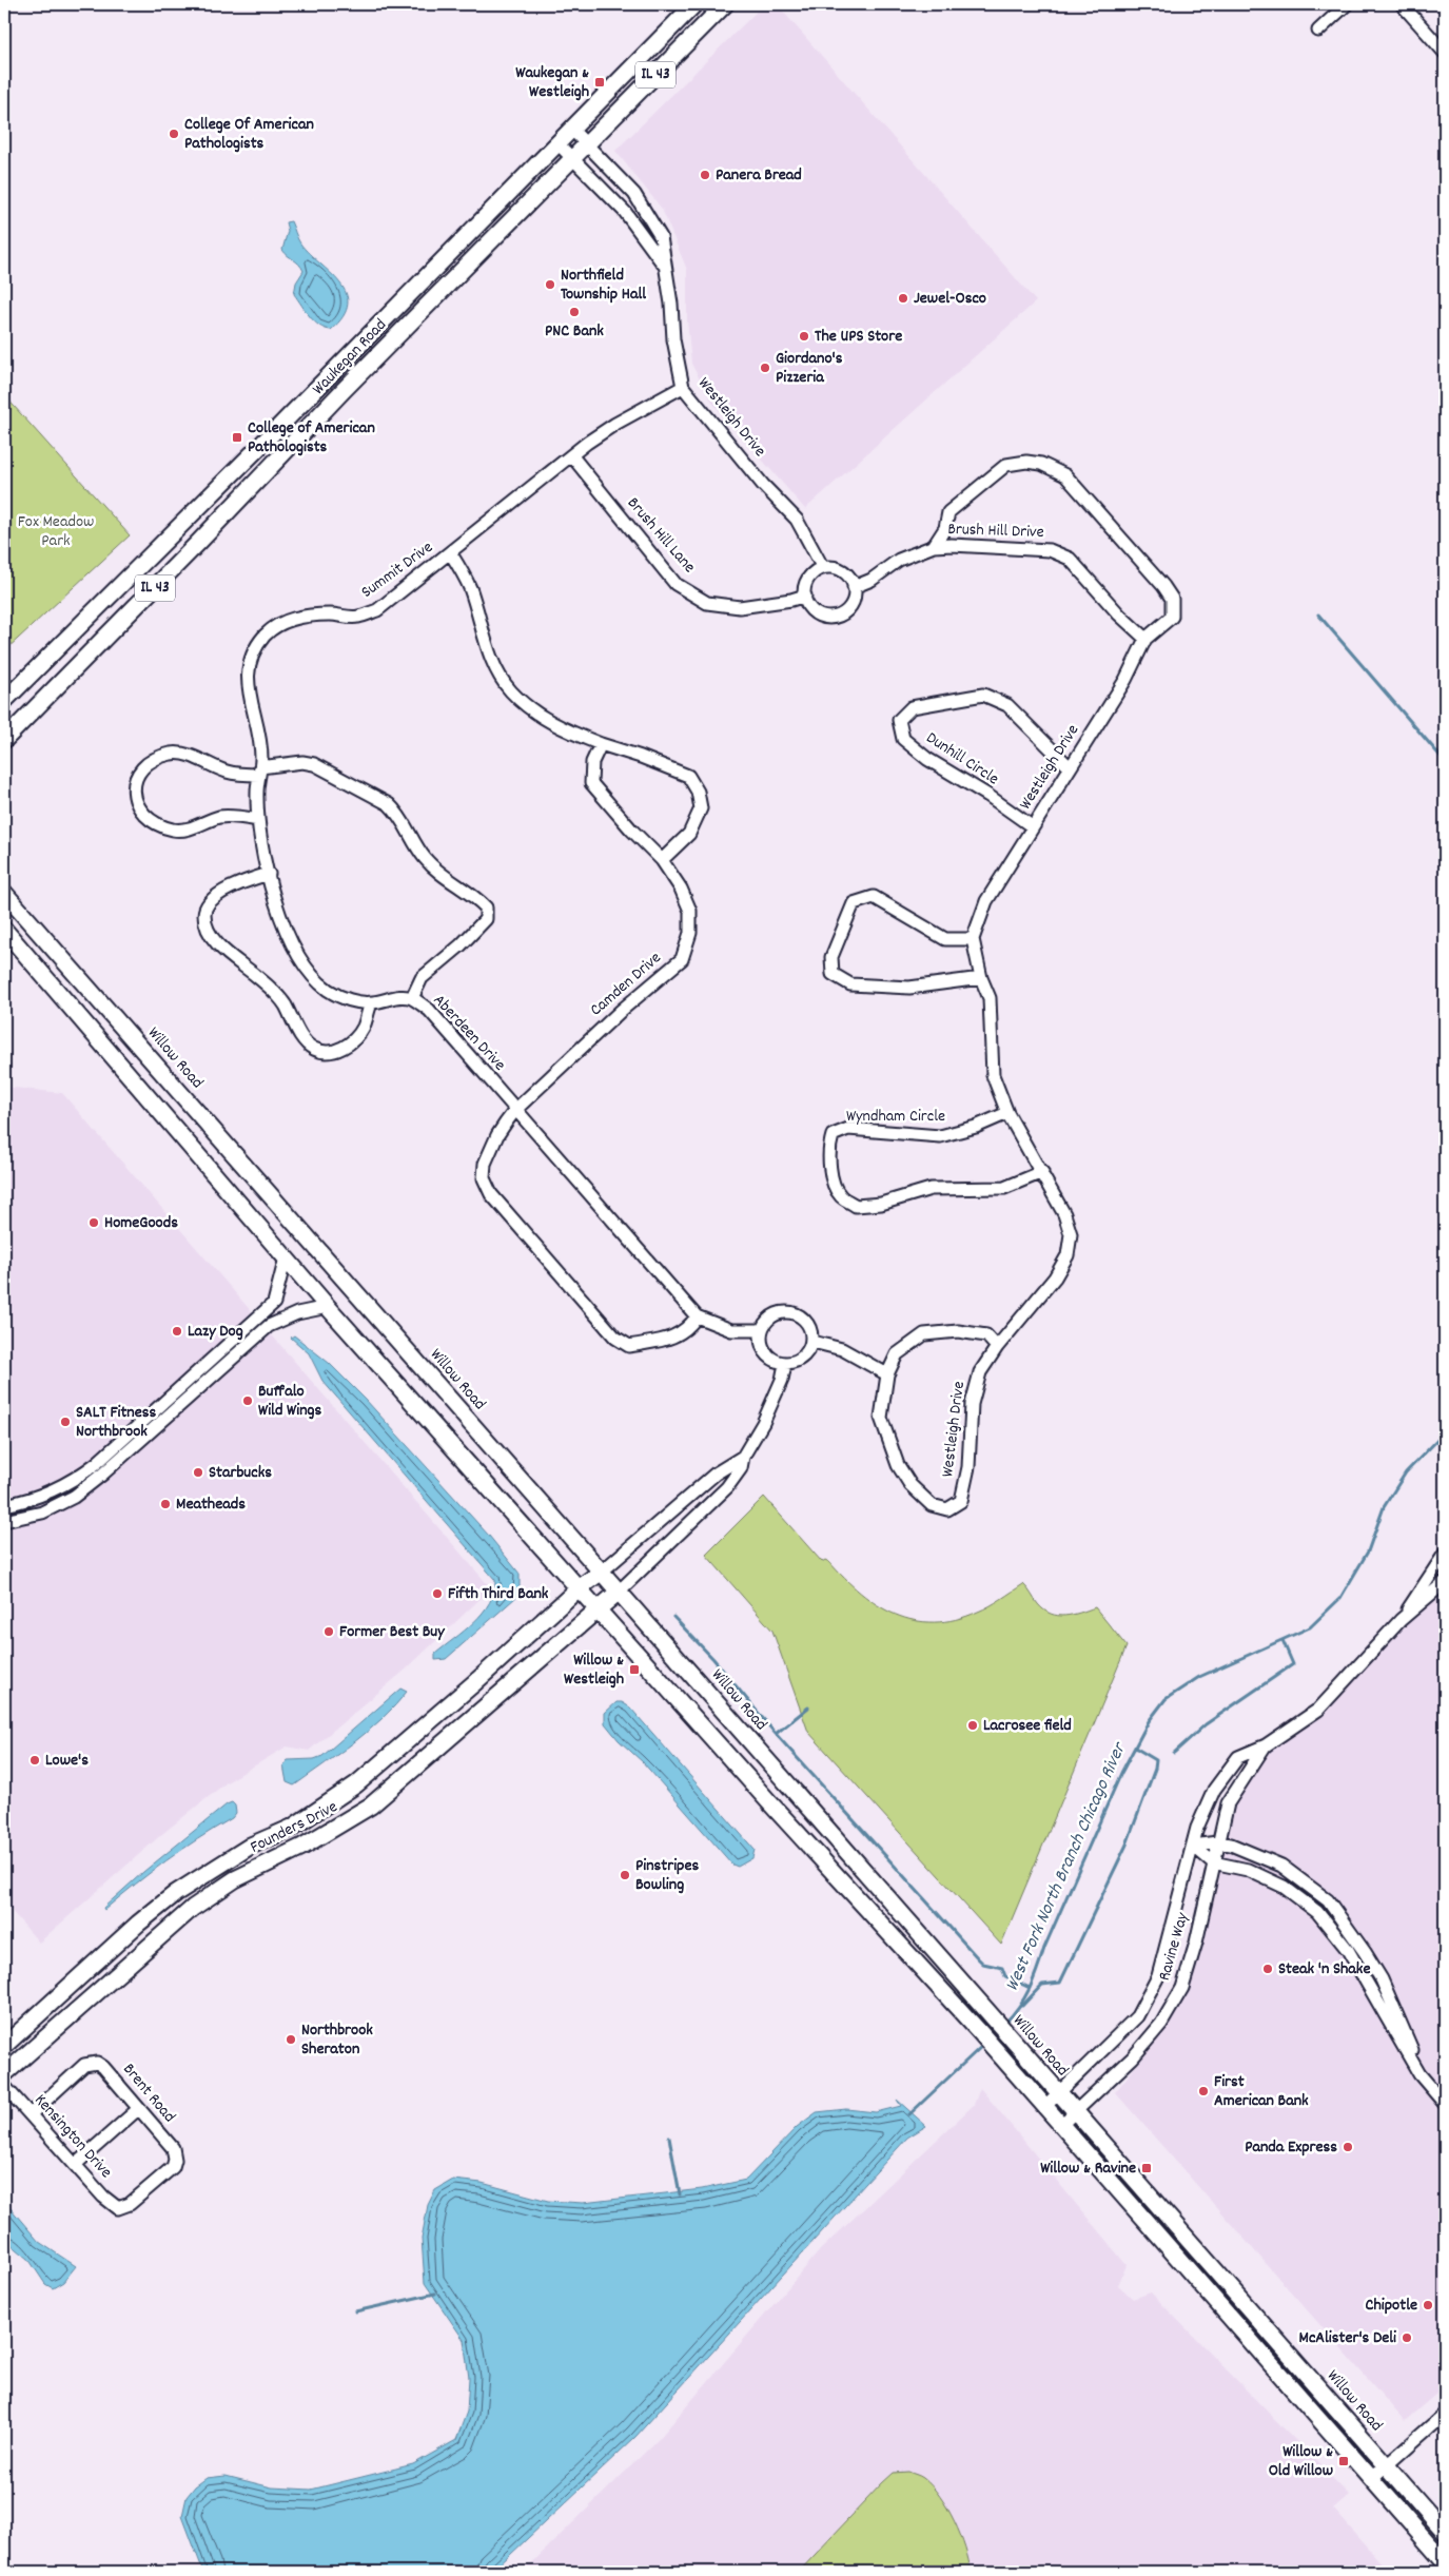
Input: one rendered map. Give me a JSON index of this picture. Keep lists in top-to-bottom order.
{
  "streets": {
    "main road": [
      "IL 43",
      "Waukegan Road",
      "Willow Road",
      "Founders Drive"
    ],
    "street": [
      "Westleigh Drive",
      "Brush Hill Drive",
      "Brush Hill Lane",
      "Summit Drive",
      "Dunhill Circle",
      "Camden Drive",
      "Aberdeen Drive",
      "Wyndham Circle",
      "Ravine Way",
      "Brent Road",
      "Kensington Drive"
    ]
  },
  "crossings": [
    ["Waukegan Road", "Westleigh Drive"],
    ["Westleigh Drive", "Brush Hill Drive"],
    ["Westleigh Drive", "Brush Hill Lane"],
    ["Westleigh Drive", "Summit Drive"],
    ["Westleigh Drive", "Dunhill Circle"],
    ["Westleigh Drive", "Wyndham Circle"],
    ["Brush Hill Lane", "Summit Drive"],
    ["Summit Drive", "Aberdeen Drive"],
    ["Camden Drive", "Aberdeen Drive"],
    ["Willow Road", "Founders Drive"],
    ["Willow Road", "Ravine Way"],
    ["Brent Road", "Kensington Drive"]
  ],
  "water": ["West Fork North Branch Chicago River"],
  "parks": ["Fox Meadow Park"],
  "places": {
    "transit": [
      "Waukegan & Westleigh",
      "College of American Pathologists",
      "Willow & Westleigh",
      "Willow & Ravine",
      "Willow & Old Willow"
    ],
    "other": [
      "College Of American Pathologists",
      "Panera Bread",
      "Northfield Township Hall",
      "Jewel-Osco",
      "PNC Bank",
      "The UPS Store",
      "Giordano's Pizzeria",
      "HomeGoods",
      "Lazy Dog",
      "Buffalo Wild Wings",
      "SALT Fitness Northbrook",
      "Starbucks",
      "Meatheads",
      "Fifth Third Bank",
      "Former Best Buy",
      "Lacrosee field",
      "Lowe's",
      "Pinstripes Bowling",
      "Steak 'n Shake",
      "Northbrook Sheraton",
      "First American Bank",
      "Panda Express",
      "Chipotle",
      "McAlister's Deli"
    ]
  }
}
